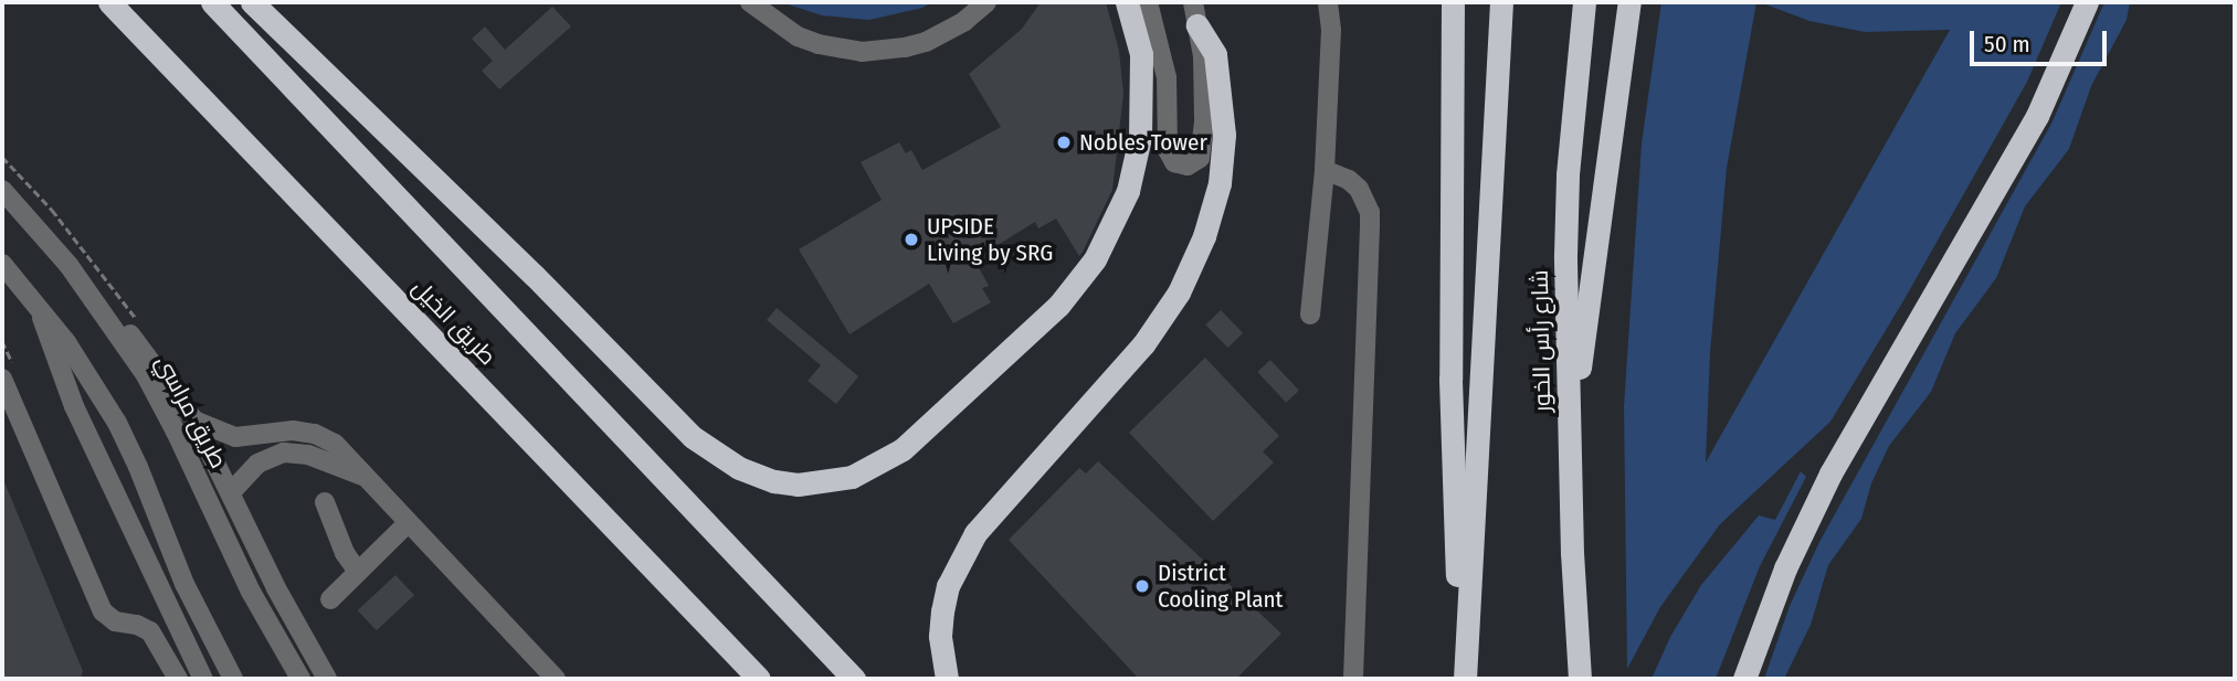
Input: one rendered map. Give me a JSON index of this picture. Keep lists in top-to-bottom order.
{
  "streets": {
    "highway": ["طريق الخيل", "شارع رأس الخور"],
    "street": ["طريق مراسي"]
  },
  "places": ["Nobles Tower", "UPSIDE Living by SRG", "District Cooling Plant"],
  "scale_bar": "50 m"
}
